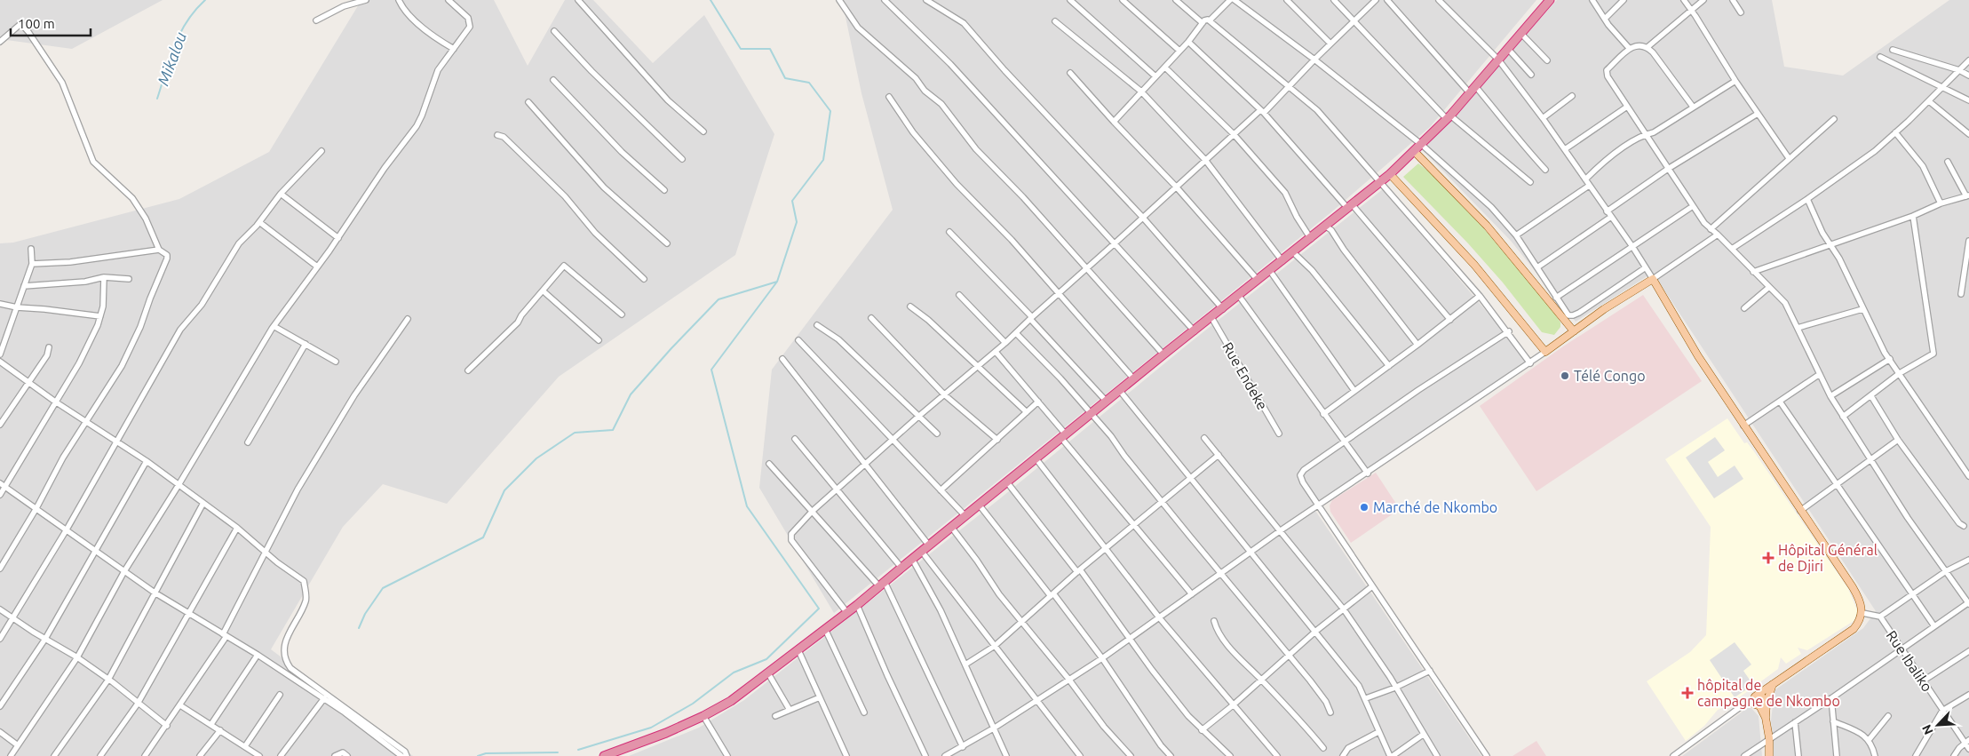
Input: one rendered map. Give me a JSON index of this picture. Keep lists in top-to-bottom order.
{
  "streets": {
    "street": ["Rue Endeke", "Rue Ibaliko"]
  },
  "water": ["Mikalou"],
  "places": {
    "other": ["Télé Congo", "Marché de Nkombo"],
    "health": ["Hôpital Général de Djiri", "hôpital de campagne de Nkombo"]
  },
  "scale_bar": "100 m",
  "north": "bottom left"
}
